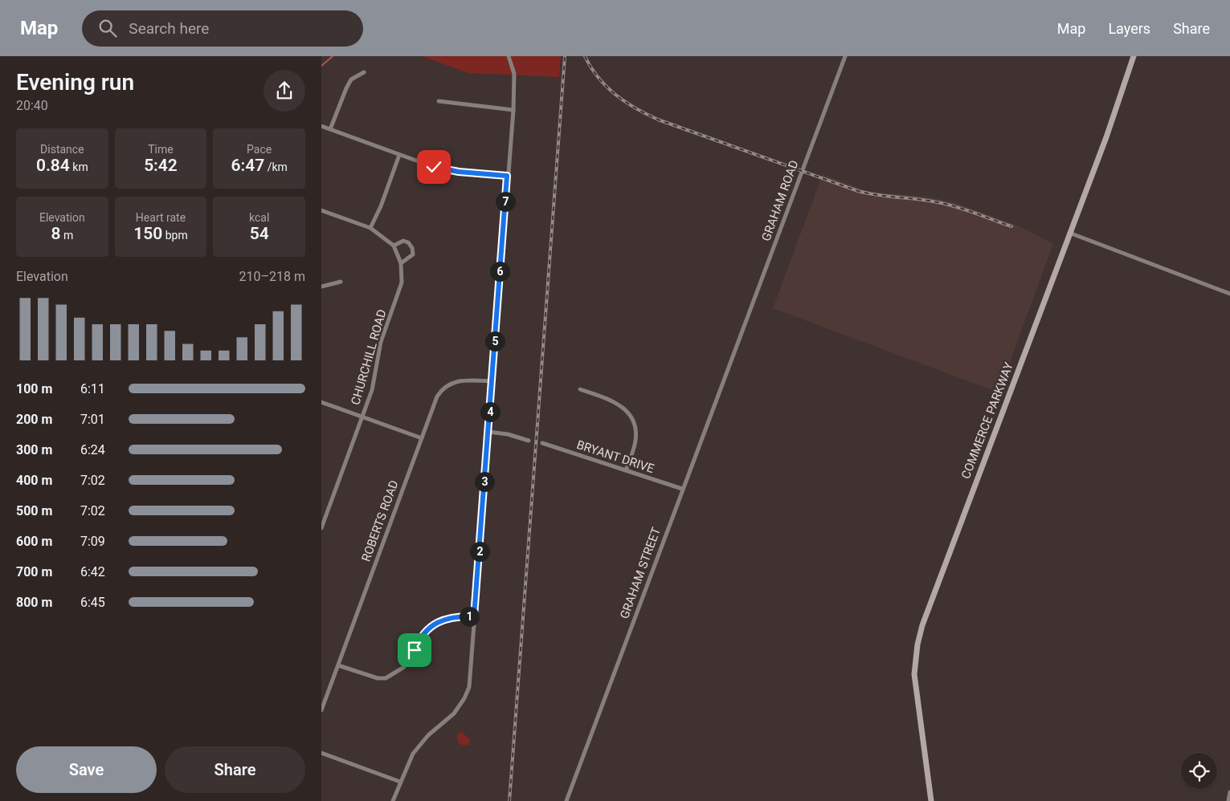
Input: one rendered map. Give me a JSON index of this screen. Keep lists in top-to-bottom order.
{
  "streets": {
    "street": [
      "GRAHAM ROAD",
      "CHURCHILL ROAD",
      "COMMERCE PARKWAY",
      "BRYANT DRIVE",
      "ROBERTS ROAD",
      "GRAHAM STREET"
    ]
  },
  "crossings": [
    ["GRAHAM ROAD", "GRAHAM STREET"],
    ["BRYANT DRIVE", "GRAHAM STREET"]
  ],
  "page": {
    "header": "Map",
    "search": "Search here",
    "nav": ["Map", "Layers", "Share"],
    "heading": ["Evening run", "20:40"],
    "stats": [
      ["Distance", "0.84 km"],
      ["Time", "5:42"],
      ["Pace", "6:47 /km"],
      ["Elevation", "8 m"],
      ["Heart rate", "150 bpm"],
      ["kcal", "54"]
    ],
    "pins": [
      "7",
      "6",
      "5",
      "4",
      "3",
      "2",
      "1"
    ],
    "chart": ["Elevation", "210–218 m"],
    "list": [
      {
        "name": "100 m",
        "note": "6:11"
      },
      {
        "name": "200 m",
        "note": "7:01"
      },
      {
        "name": "300 m",
        "note": "6:24"
      },
      {
        "name": "400 m",
        "note": "7:02"
      },
      {
        "name": "500 m",
        "note": "7:02"
      },
      {
        "name": "600 m",
        "note": "7:09"
      },
      {
        "name": "700 m",
        "note": "6:42"
      },
      {
        "name": "800 m",
        "note": "6:45"
      }
    ],
    "buttons": ["Save", "Share"]
  }
}
